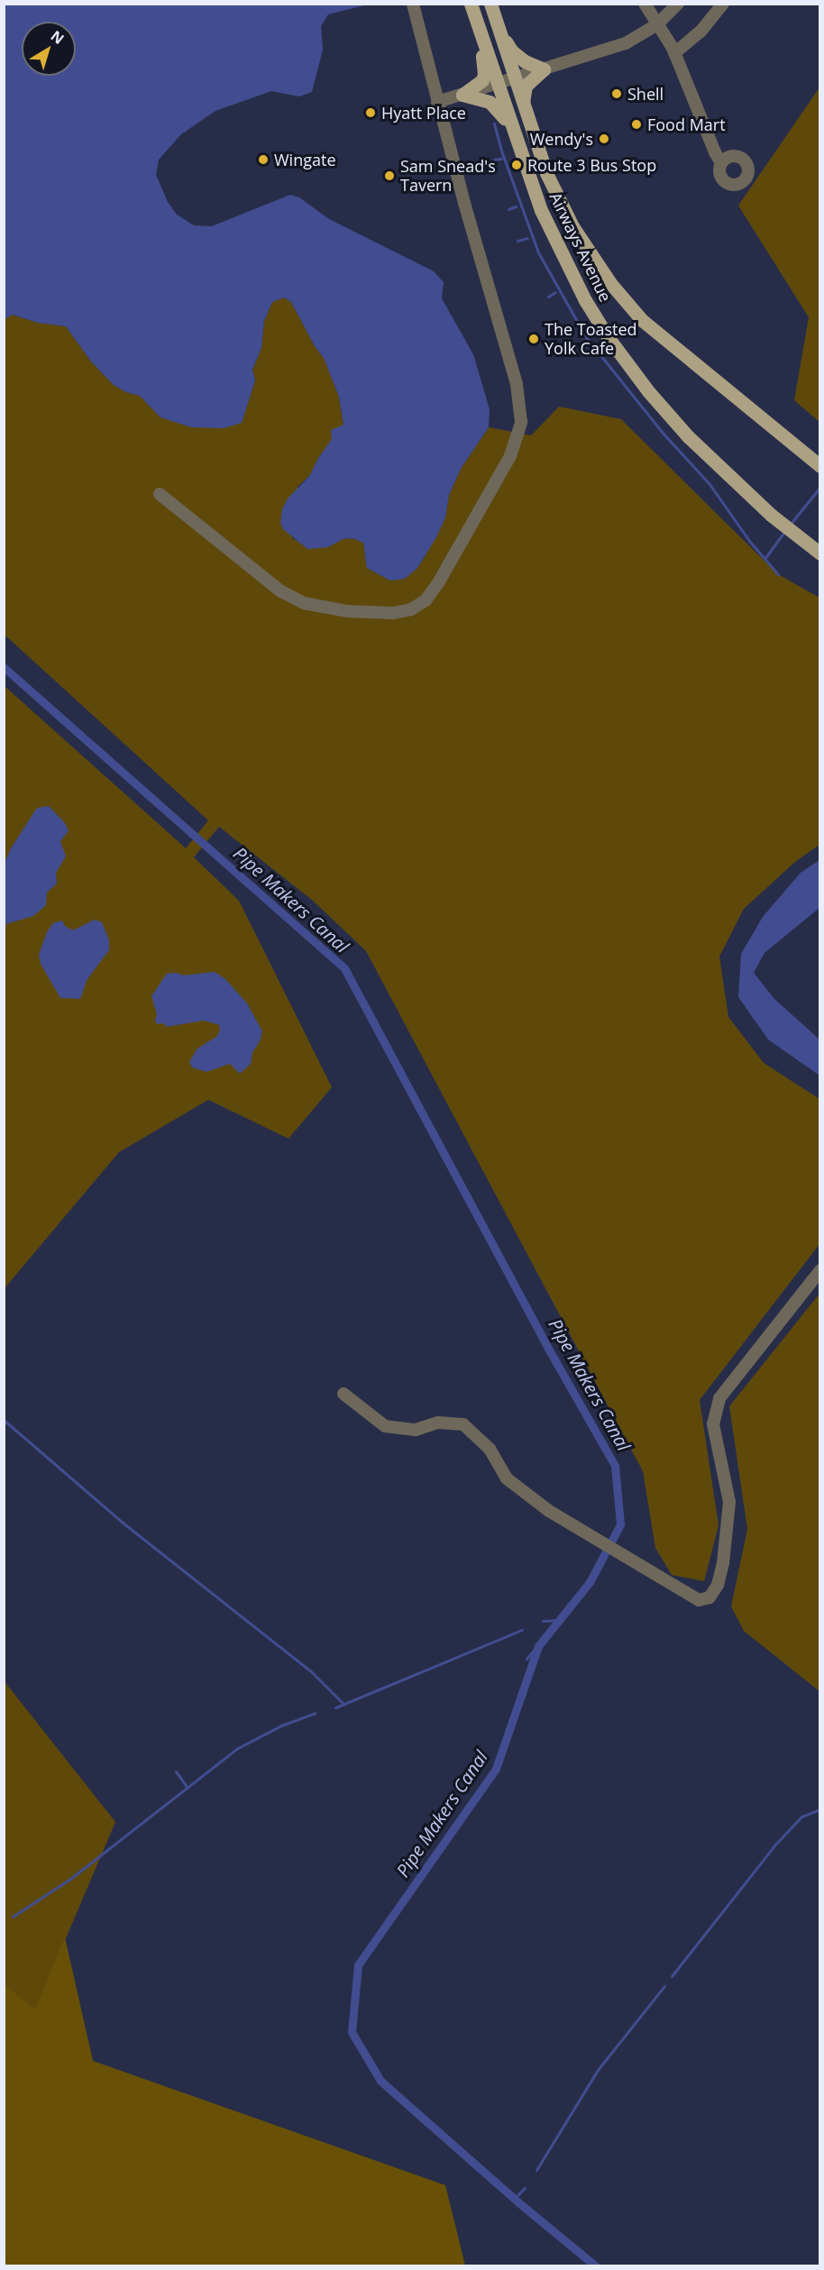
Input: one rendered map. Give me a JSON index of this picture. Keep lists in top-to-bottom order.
{
  "streets": {
    "main road": ["Airways Avenue"]
  },
  "water": ["Pipe Makers Canal"],
  "places": [
    "Shell",
    "Hyatt Place",
    "Food Mart",
    "Wendy's",
    "Wingate",
    "Route 3 Bus Stop",
    "Sam Snead's Tavern",
    "The Toasted Yolk Cafe"
  ],
  "north": "top right"
}
